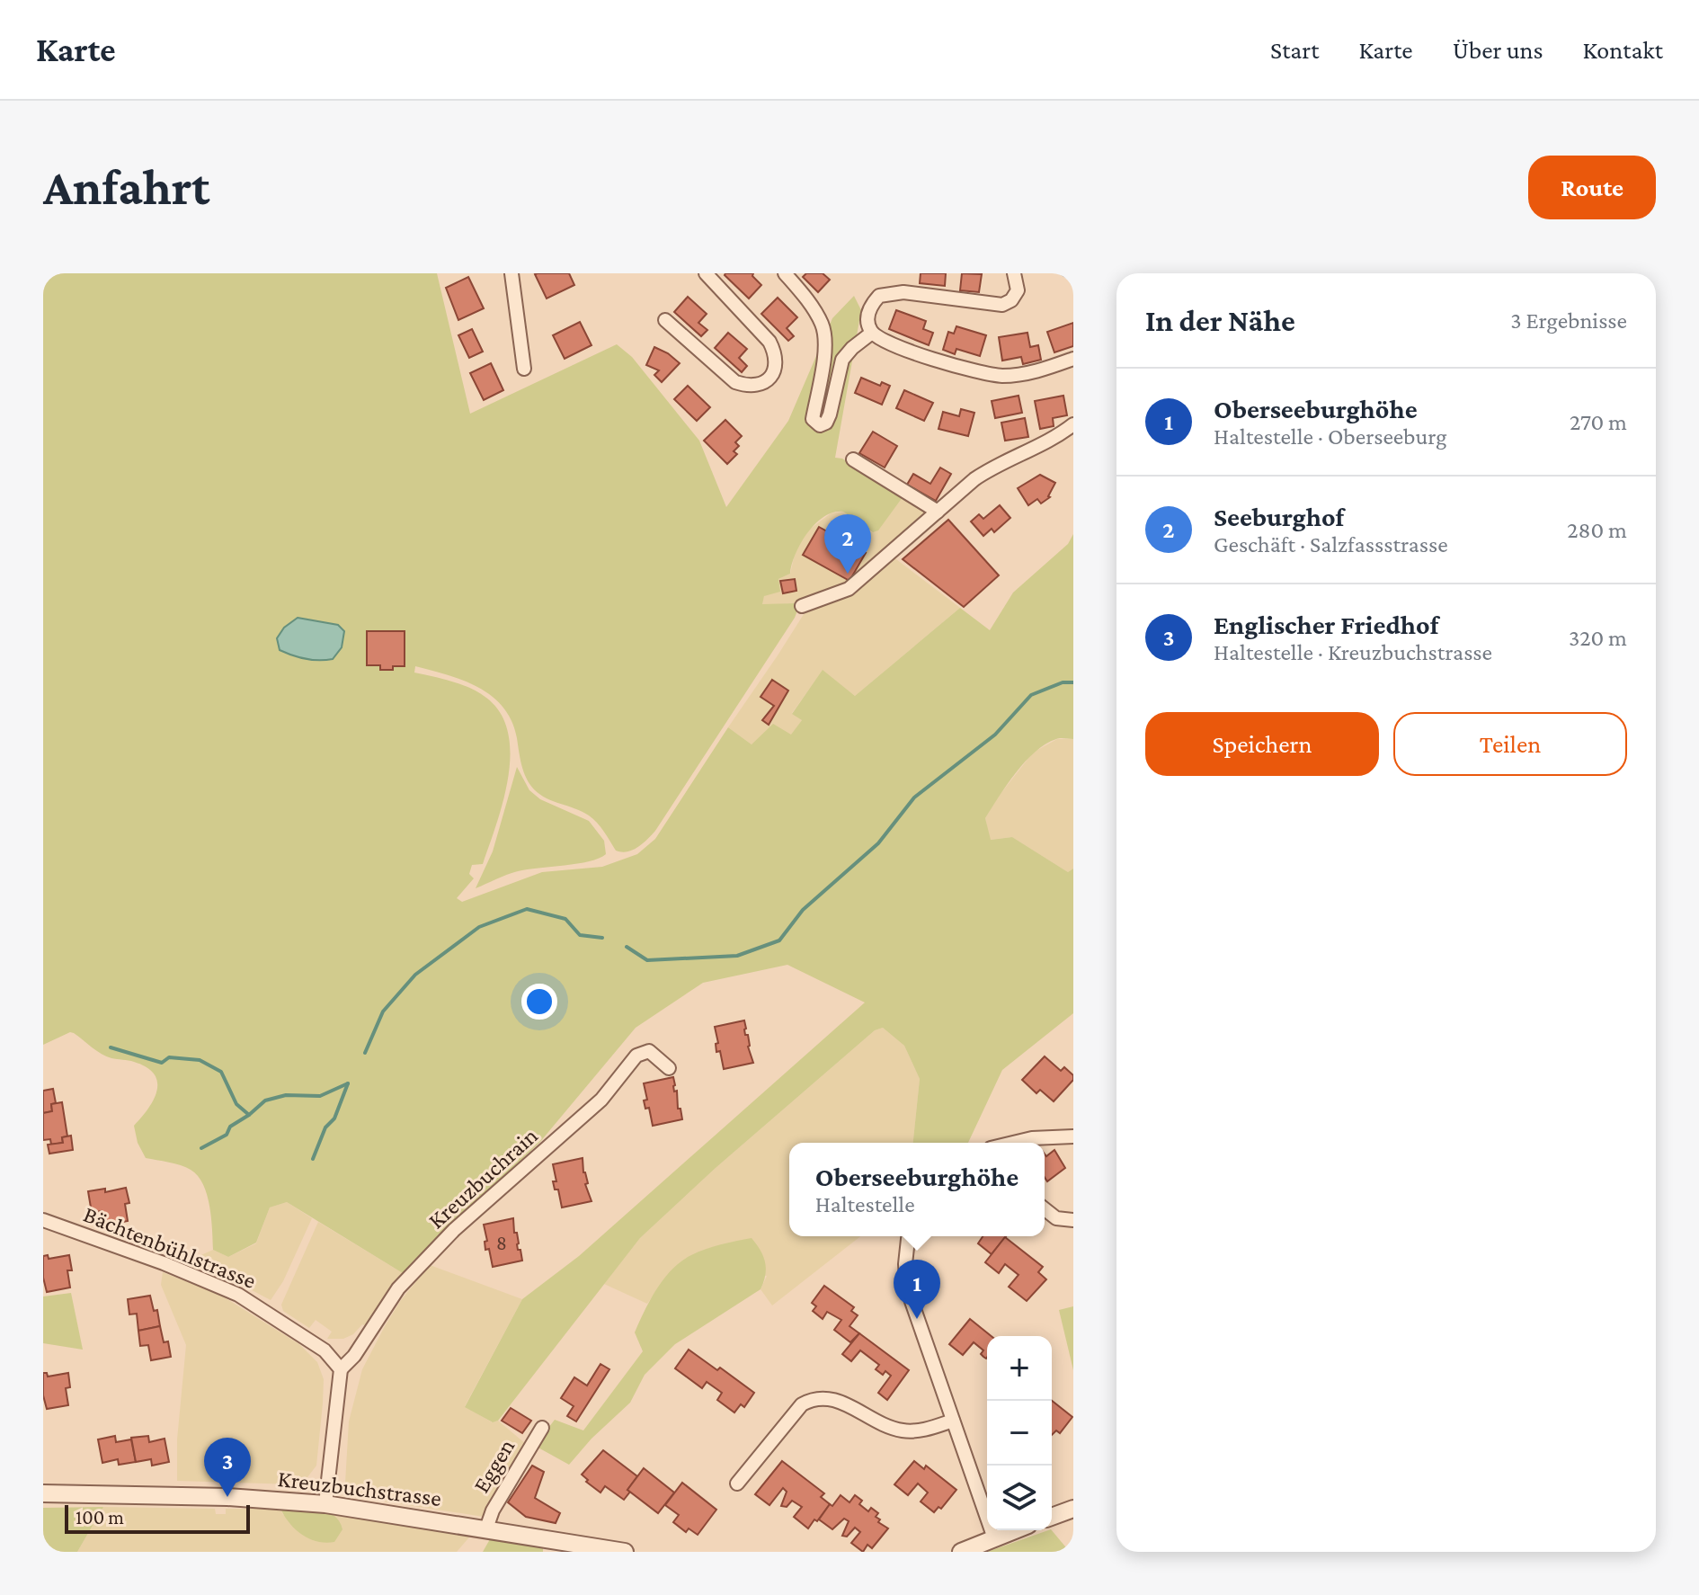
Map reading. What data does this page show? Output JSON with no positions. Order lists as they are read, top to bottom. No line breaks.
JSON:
{"streets":{"street":["Kreuzbuchrain","Bächtenbühlstrasse","Eggen","Kreuzbuchstrasse"]},"crossings":[["Kreuzbuchrain","Bächtenbühlstrasse"],["Eggen","Kreuzbuchstrasse"]],"house_numbers":["8"],"scale_bar":"100 m","page":{"header":"Karte","nav":["Start","Karte","Über uns","Kontakt"],"buttons":["Route",["Speichern","Teilen"]],"title":"Anfahrt","heading":["In der Nähe","3 Ergebnisse"],"list":[{"mark":"1","name":"Oberseeburghöhe","note":"Haltestelle · Oberseeburg","value":"270 m"},{"mark":"2","name":"Seeburghof","note":"Geschäft · Salzfassstrasse","value":"280 m"},{"mark":"3","name":"Englischer Friedhof","note":"Haltestelle · Kreuzbuchstrasse","value":"320 m"}],"pins":["2","1","3"],"popup":["Oberseeburghöhe","Haltestelle"],"map_buttons":["+","−"],"scale":"100 m"}}
